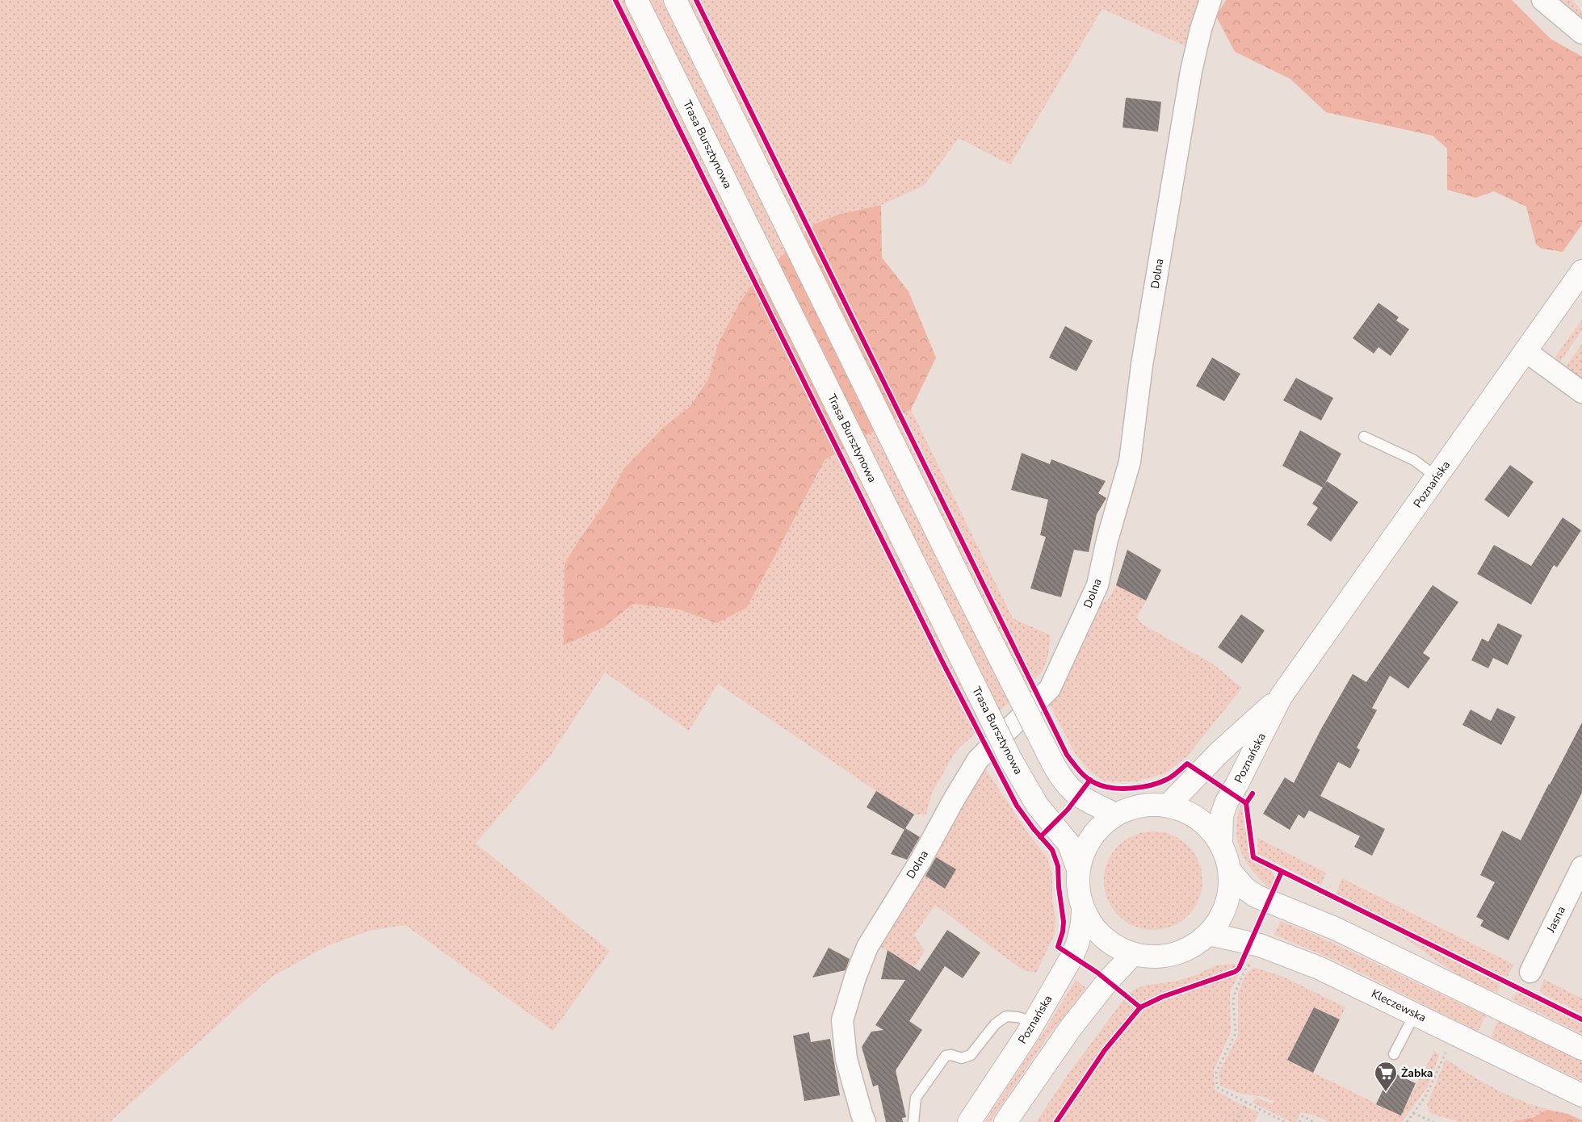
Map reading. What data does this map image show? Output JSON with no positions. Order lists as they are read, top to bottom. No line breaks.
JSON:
{"streets":{"main road":["Trasa Bursztynowa","Poznańska","Kleczewska"],"street":["Dolna","Jasna"]},"places":{"supermarket":["Żabka"]}}
